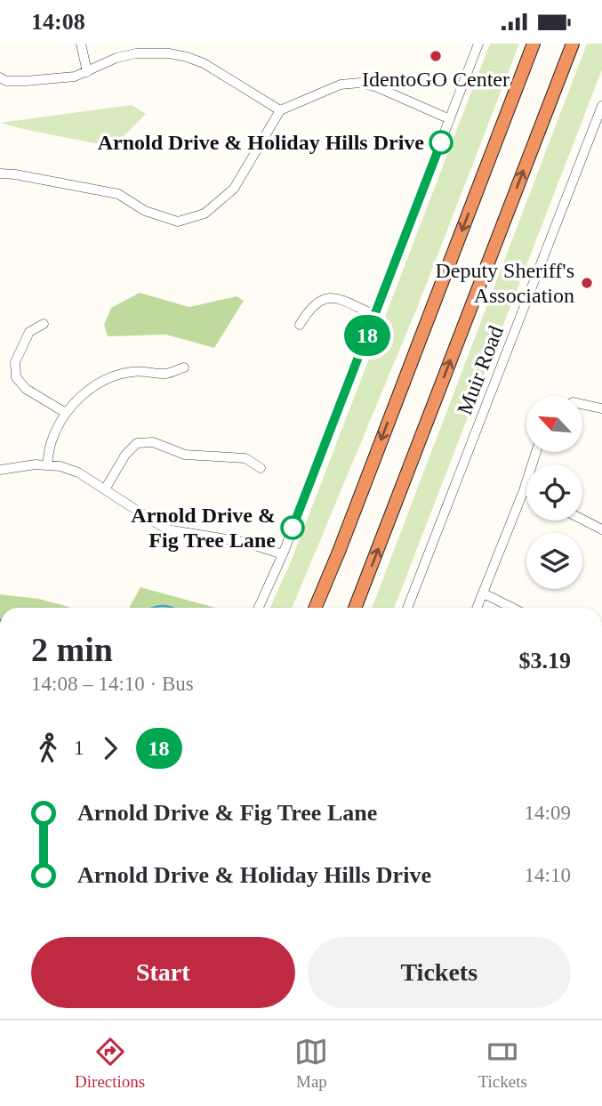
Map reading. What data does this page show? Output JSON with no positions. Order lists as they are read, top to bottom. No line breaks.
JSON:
{"streets":{"street":["Muir Road"]},"places":["IdentoGO Center","Arnold Drive & Holiday Hills Drive","Deputy Sheriff's Association","Arnold Drive & Fig Tree Lane"],"lines":["bus line 18"],"north":"top left","page":{"status":"14:08","on_map":"18","heading":["2 min","14:08 – 14:10 · Bus","$3.19"],"legs":["1","18"],"list":[{"name":"Arnold Drive & Fig Tree Lane","value":"14:09"},{"name":"Arnold Drive & Holiday Hills Drive","value":"14:10"}],"buttons":["Start","Tickets"],"tabs":["Directions","Map","Tickets"]}}
